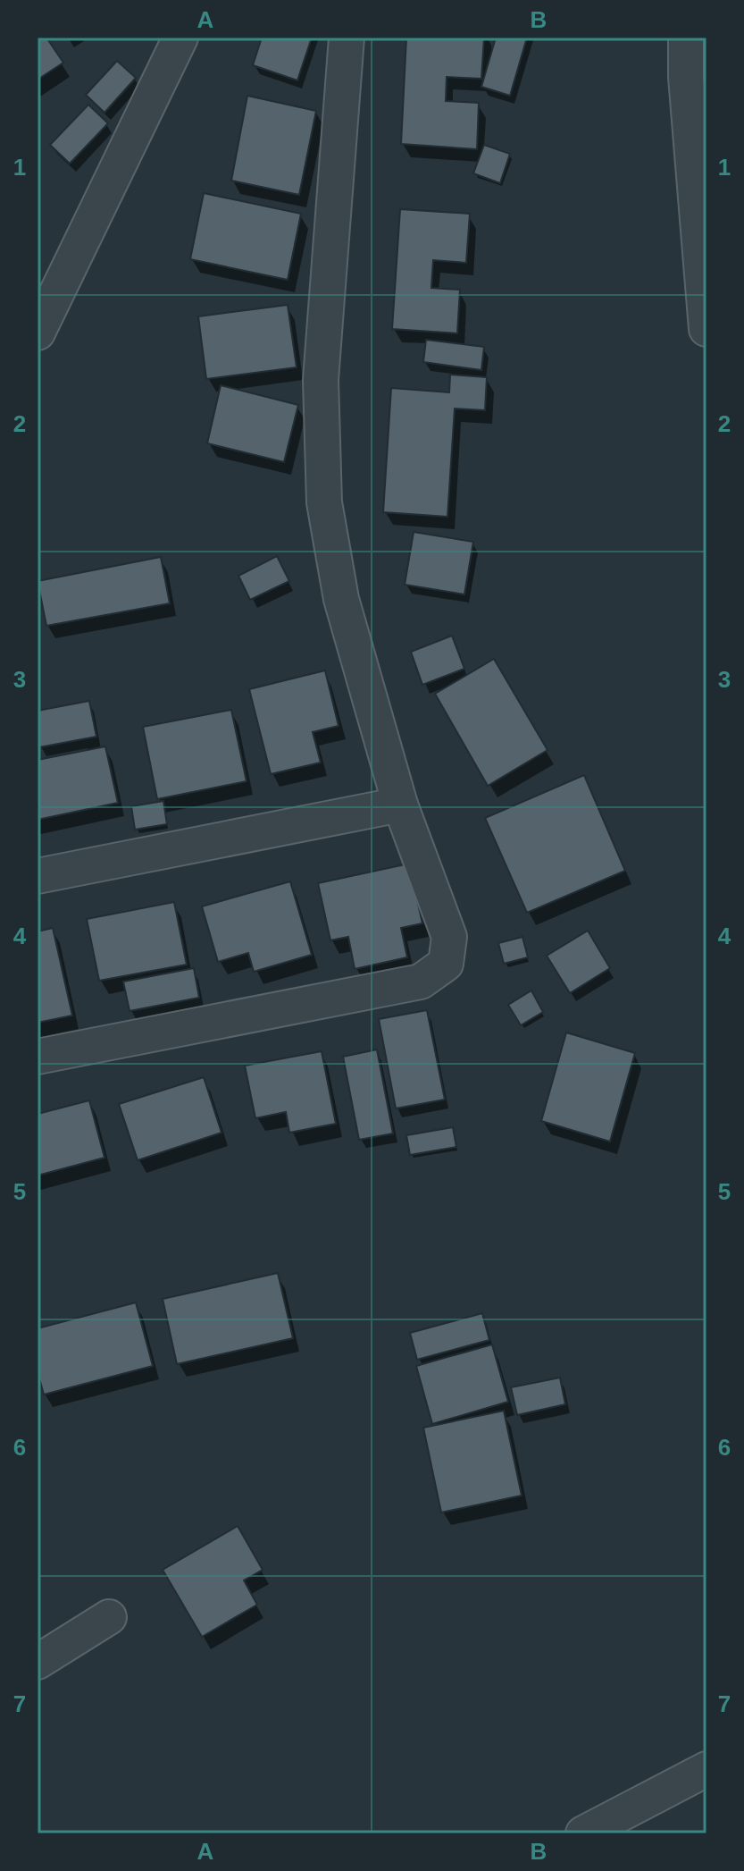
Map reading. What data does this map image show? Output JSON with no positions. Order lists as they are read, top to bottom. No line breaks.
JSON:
{"grid":{"columns":["A","B"],"rows":["1","2","3","4","5","6","7"]}}
